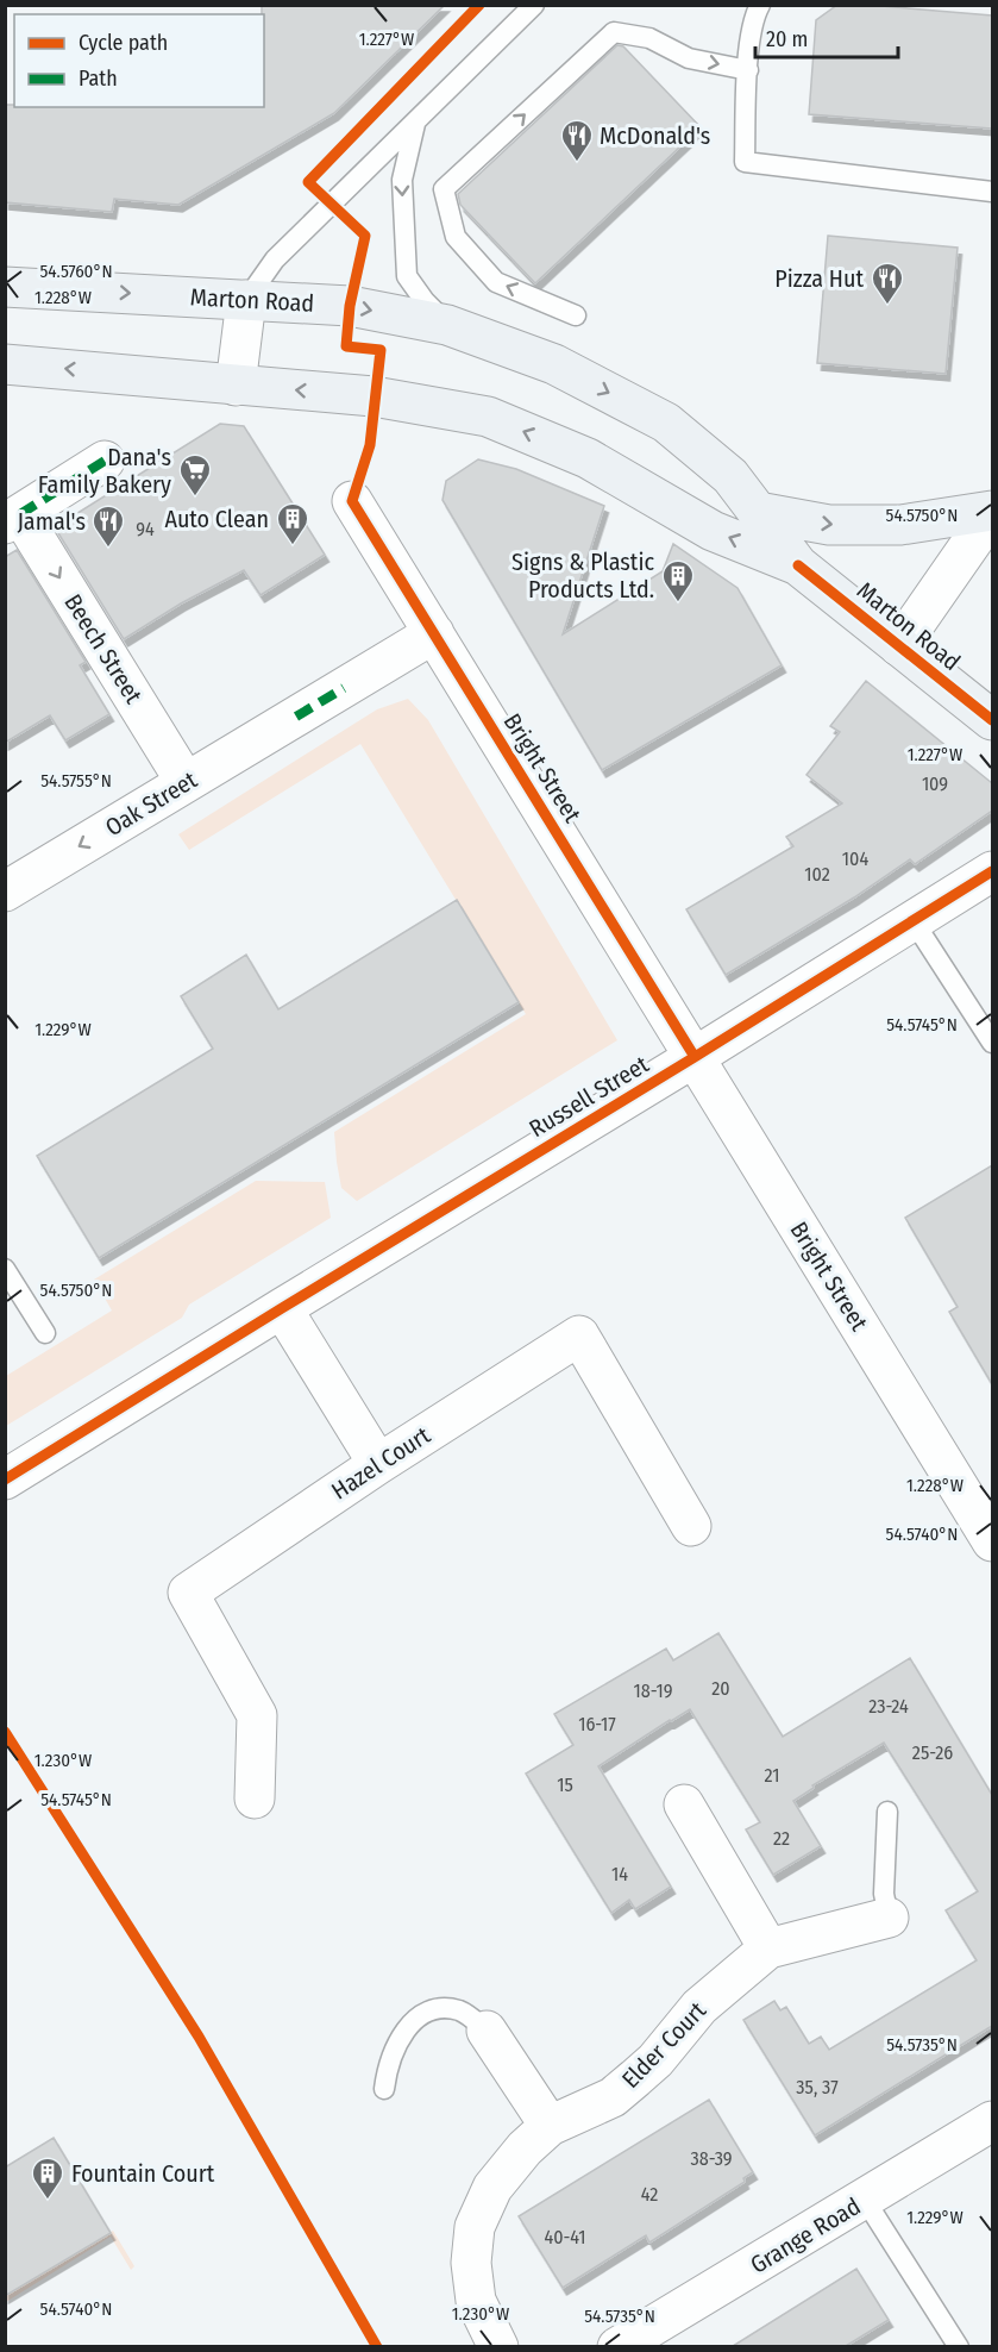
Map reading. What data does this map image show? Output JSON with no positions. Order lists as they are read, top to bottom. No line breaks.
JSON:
{"streets":{"street":["Marton Road","Beech Street","Bright Street","Oak Street","Russell Street","Hazel Court","Elder Court","Grange Road"]},"crossings":[["Beech Street","Oak Street"],["Bright Street","Oak Street"],["Bright Street","Russell Street"]],"one_way":["Beech Street","Oak Street"],"places":{"restaurant":["McDonald's","Pizza Hut","Jamal's"],"supermarket":["Dana's Family Bakery"],"building":["Auto Clean","Signs & Plastic Products Ltd.","Fountain Court"]},"house_numbers":["94","109","104","102","20","18-19","23-24","16-17","25-26","21","15","22","14","35, 37","38-39","42","40-41"],"legend":["Cycle path","Path"],"scale_bar":"20 m","coordinates":["1.227°W","54.5760°N","1.228°W","54.5750°N","54.5755°N","54.5745°N","1.229°W","54.5740°N","1.230°W","54.5735°N"]}
